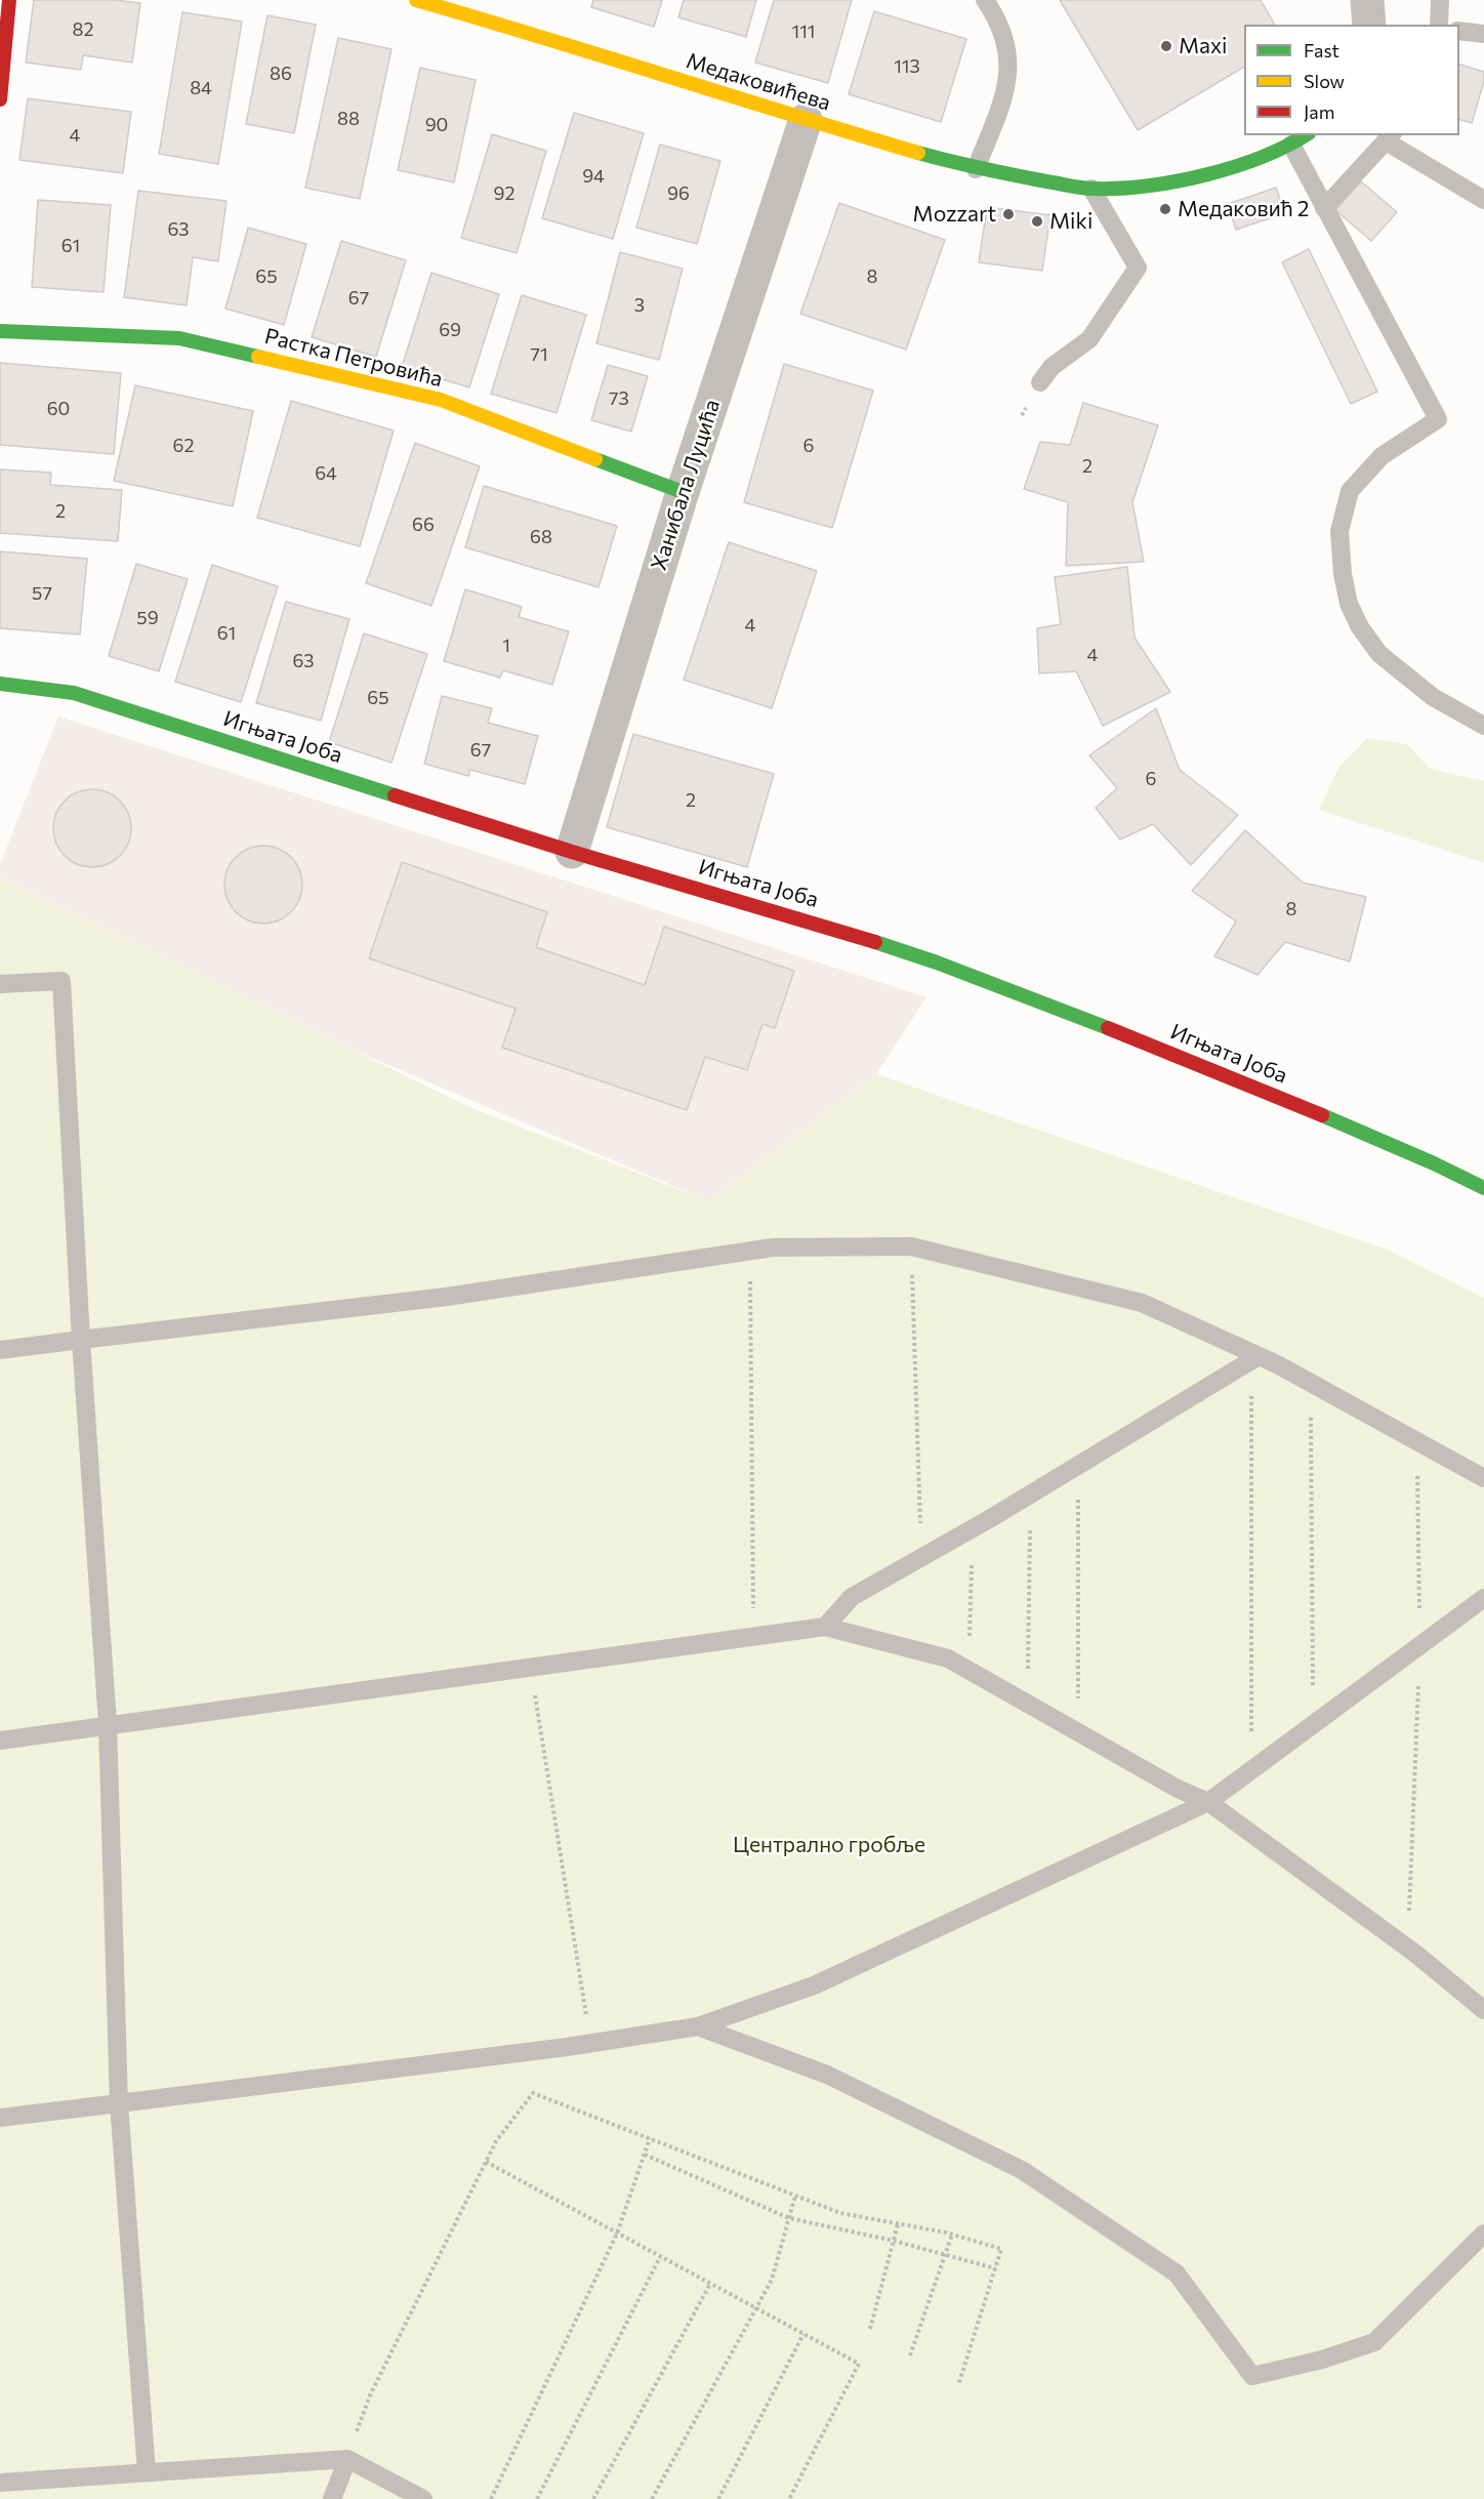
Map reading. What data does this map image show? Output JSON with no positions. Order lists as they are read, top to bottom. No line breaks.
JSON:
{"streets":{"street":["Медаковићева","Растка Петровића","Ханибала Луцића","Игњата Јоба"]},"crossings":[["Медаковићева","Ханибала Луцића"],["Растка Петровића","Ханибала Луцића"],["Ханибала Луцића","Игњата Јоба"]],"parks":["Централно гробље"],"places":["Maxi","Медаковић 2","Mozzart","Miki"],"house_numbers":["82","111","113","86","84","88","90","4","94","92","96","63","61","65","8","67","3","69","71","73","60","62","6","2","64","2","66","68","57","59","4","61","1","4","63","65","67","6","2","8"],"legend":["Fast","Slow","Jam"]}
